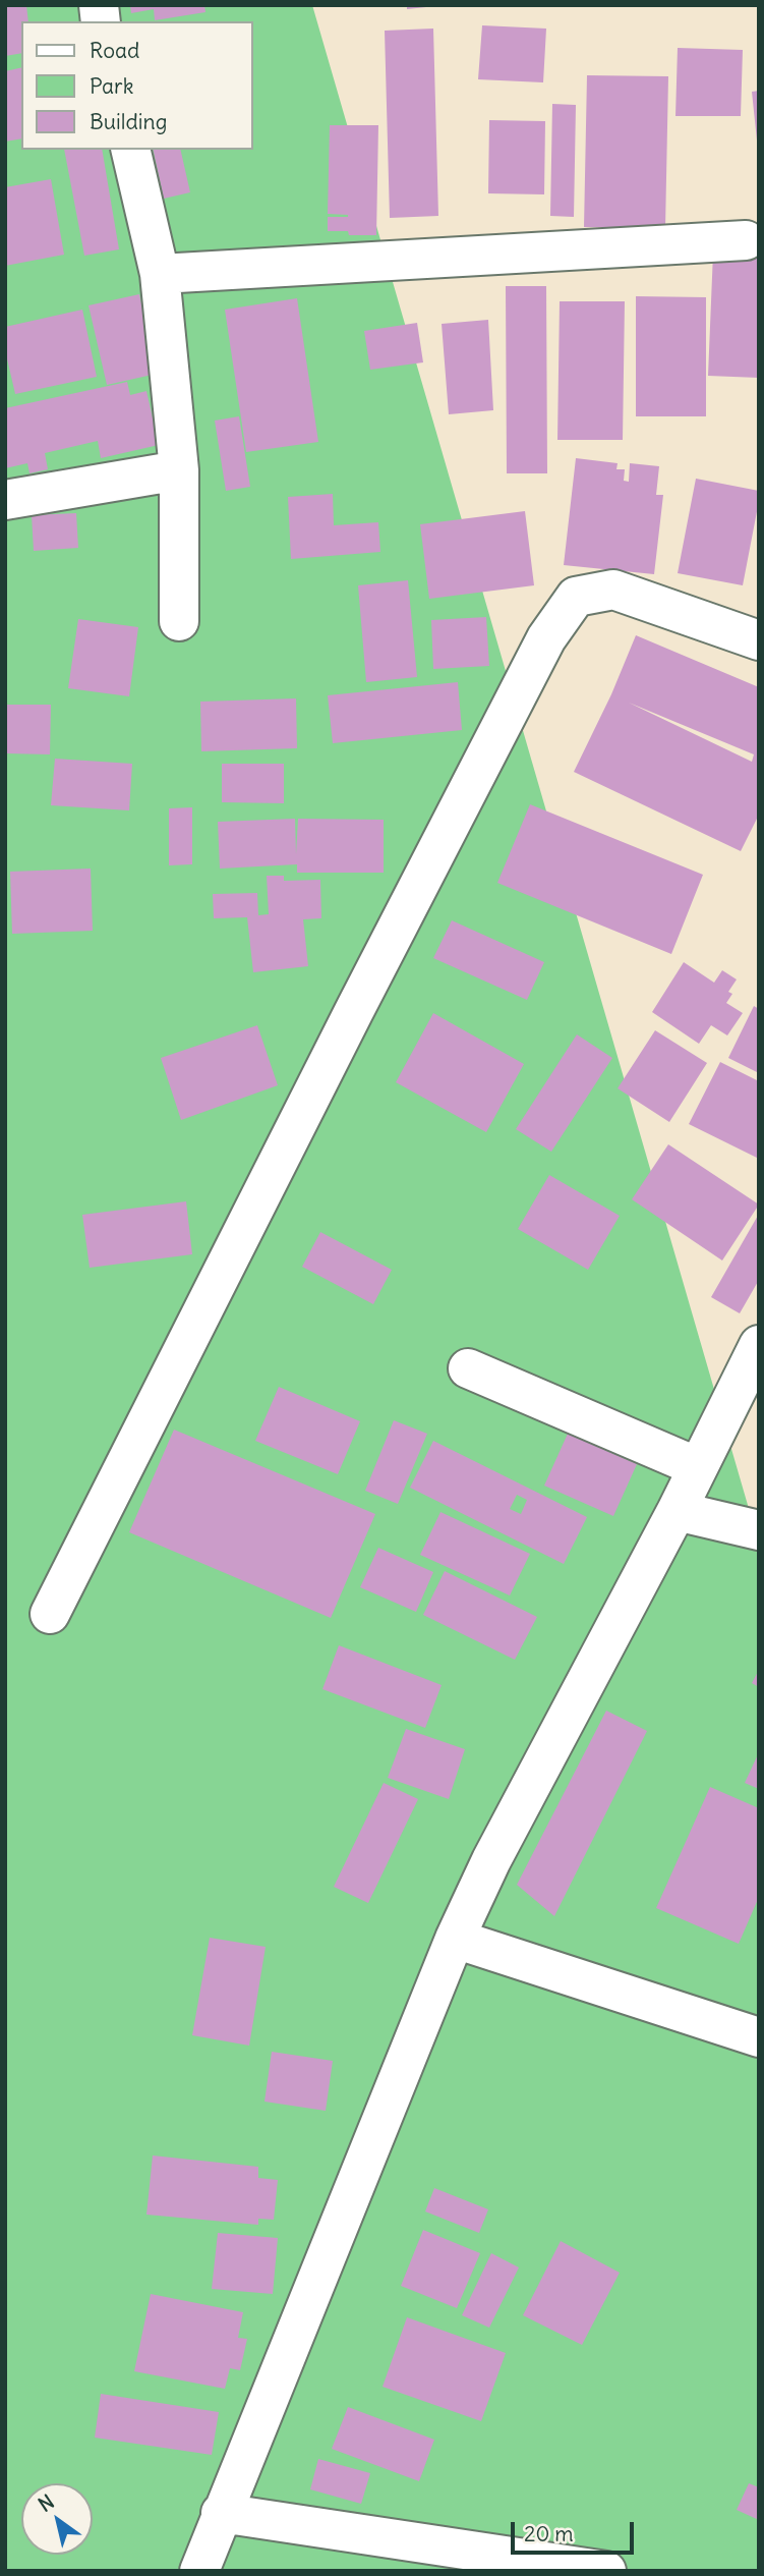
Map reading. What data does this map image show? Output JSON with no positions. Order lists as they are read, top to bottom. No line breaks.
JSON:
{"legend":["Road","Park","Building"],"scale_bar":"20 m","north":"top left"}
